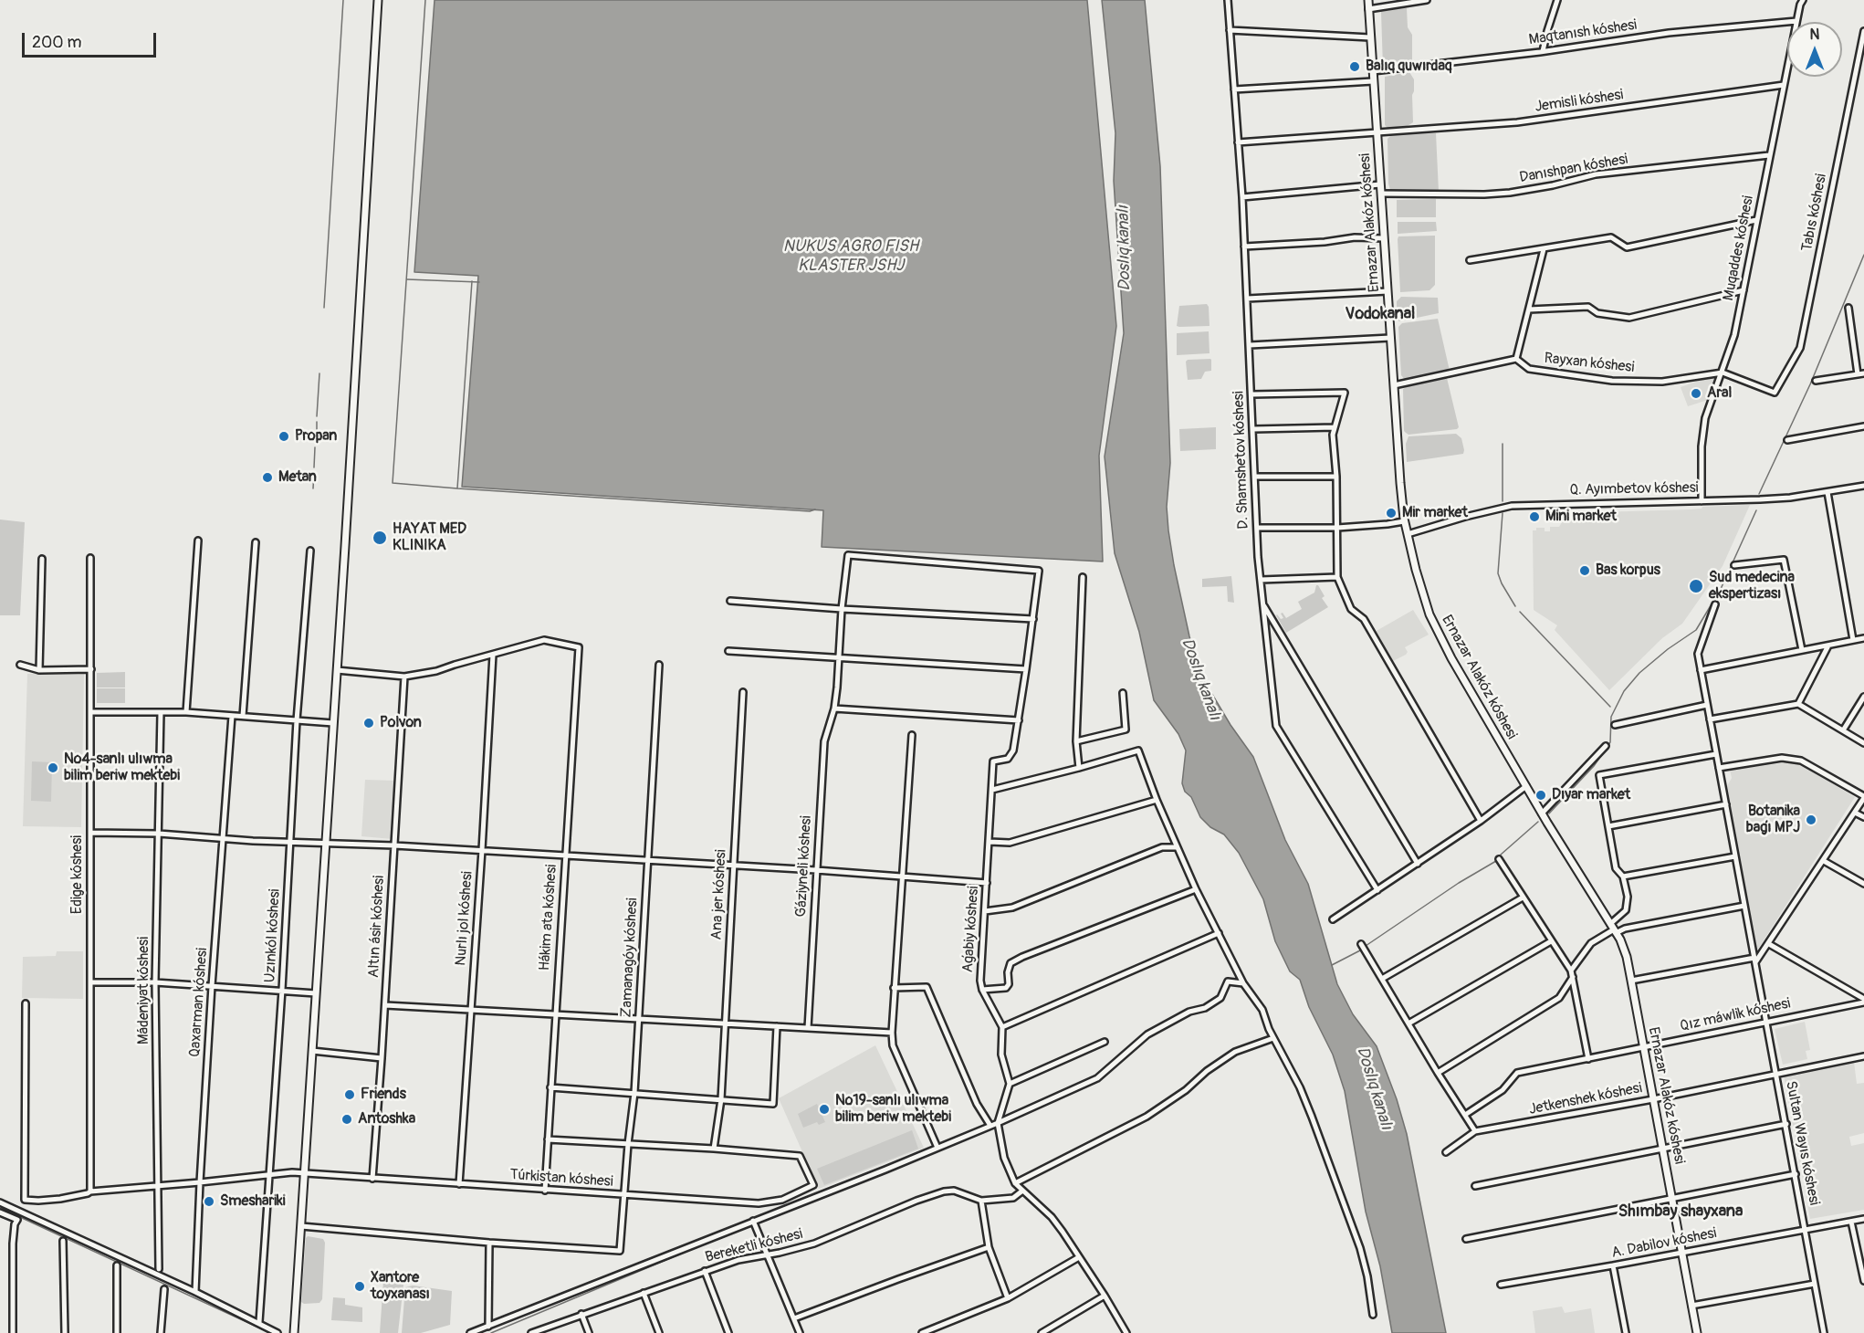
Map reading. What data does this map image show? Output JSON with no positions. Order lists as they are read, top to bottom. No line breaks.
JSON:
{"streets":{"main road":["Ernazar Alakóz kóshesi"],"street":["Maqtanısh kóshesi","Jemisli kóshesi","Danıshpan kóshesi","Tabıs kóshesi","Muqaddes kóshesi","Rayxan kóshesi","D. Shamshetov kóshesi","Q. Ayımbetov kóshesi","Ǵáziyneli kóshesi","Edige kóshesi","Ana jer kóshesi","Hákim ata kóshesi","Nurlı jol kóshesi","Altın ásir kóshesi","Aǵabiy kóshesi","Uzınkól kóshesi","Zamanagóy kóshesi","Mádeniyat kóshesi","Qaxarman kóshesi","Qız máwlik kóshesi","Jetkenshek kóshesi","Sultan Wayıs kóshesi","Túrkistan kóshesi","A. Dabilov kóshesi","Bereketli kóshesi"]},"crossings":[["Maqtanısh kóshesi","Ernazar Alakóz kóshesi"],["Maqtanısh kóshesi","Muqaddes kóshesi"],["Jemisli kóshesi","Ernazar Alakóz kóshesi"],["Jemisli kóshesi","Muqaddes kóshesi"],["Jemisli kóshesi","D. Shamshetov kóshesi"],["Danıshpan kóshesi","Ernazar Alakóz kóshesi"],["Danıshpan kóshesi","Muqaddes kóshesi"],["Tabıs kóshesi","Muqaddes kóshesi"],["Tabıs kóshesi","Rayxan kóshesi"],["Ernazar Alakóz kóshesi","Q. Ayımbetov kóshesi"],["Ernazar Alakóz kóshesi","Qız máwlik kóshesi"],["Ernazar Alakóz kóshesi","Jetkenshek kóshesi"],["Ernazar Alakóz kóshesi","A. Dabilov kóshesi"],["Muqaddes kóshesi","Rayxan kóshesi"],["Muqaddes kóshesi","Q. Ayımbetov kóshesi"],["Edige kóshesi","Túrkistan kóshesi"],["Ana jer kóshesi","Túrkistan kóshesi"],["Hákim ata kóshesi","Nurlı jol kóshesi"],["Hákim ata kóshesi","Túrkistan kóshesi"],["Nurlı jol kóshesi","Túrkistan kóshesi"],["Altın ásir kóshesi","Túrkistan kóshesi"],["Uzınkól kóshesi","Túrkistan kóshesi"],["Zamanagóy kóshesi","Túrkistan kóshesi"],["Mádeniyat kóshesi","Túrkistan kóshesi"],["Qaxarman kóshesi","Túrkistan kóshesi"],["Qız máwlik kóshesi","Sultan Wayıs kóshesi"],["Jetkenshek kóshesi","Sultan Wayıs kóshesi"],["Sultan Wayıs kóshesi","A. Dabilov kóshesi"]],"districts":["Vodokanal","Shımbay shayxana"],"water":["NUKUS AGRO FISH KLASTER JSHJ","Doslıq kanalı"],"places":["Balıq quwırdaq","Aral","Propan","Metan","Mir market","Mini market","HAYAT MED KLINIKA","Bas korpus","Sud medecina ekspertizası","Polvon","№4-sanlı ulıwma bilim beriw mektebi","Dıyar market","Botanika baǵı MPJ","Friends","№19-sanlı ulıwma bilim beriw mektebi","Antoshka","Smeshariki","Xantore toyxanası"],"scale_bar":"200 m","north":"top"}
